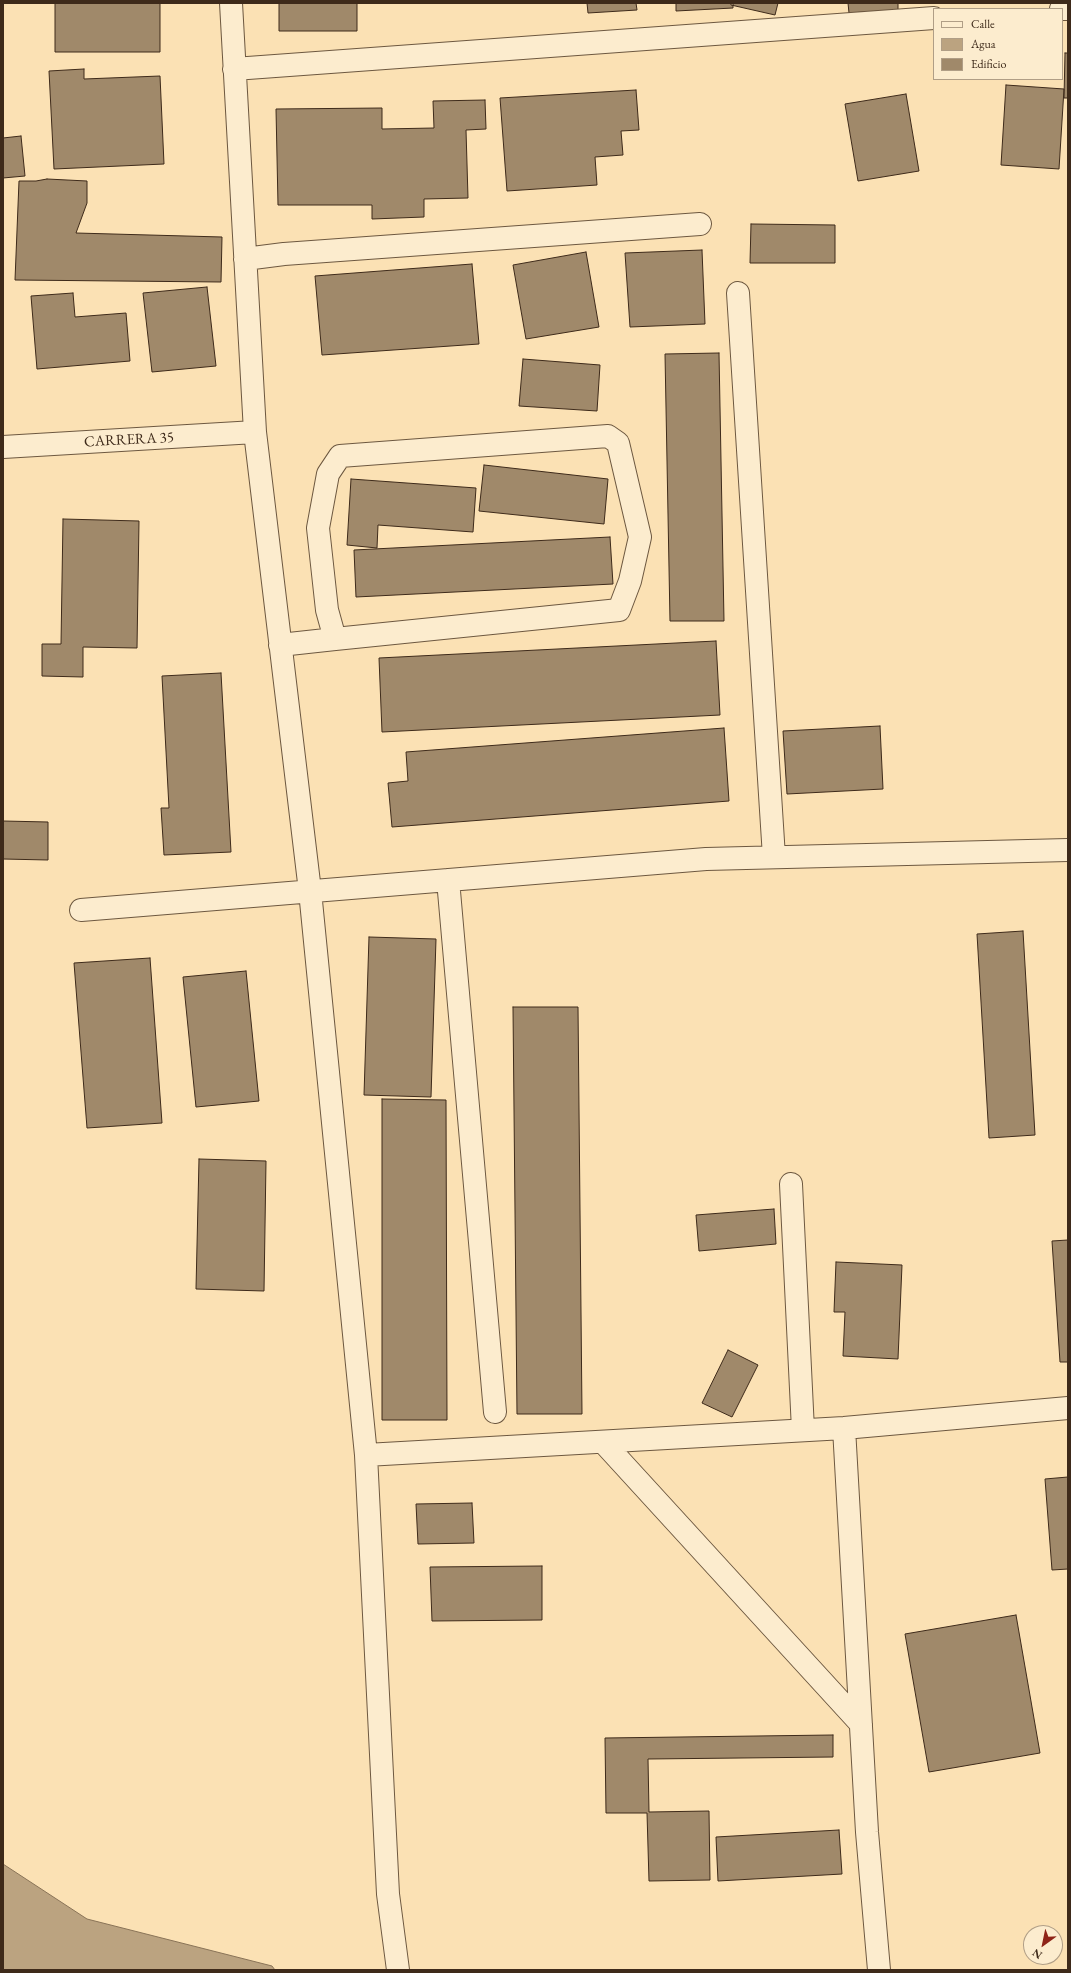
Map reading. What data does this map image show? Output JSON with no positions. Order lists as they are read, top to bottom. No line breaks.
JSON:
{"streets":{"street":["CARRERA 35"]},"legend":["Calle","Agua","Edificio"],"north":"bottom left"}
